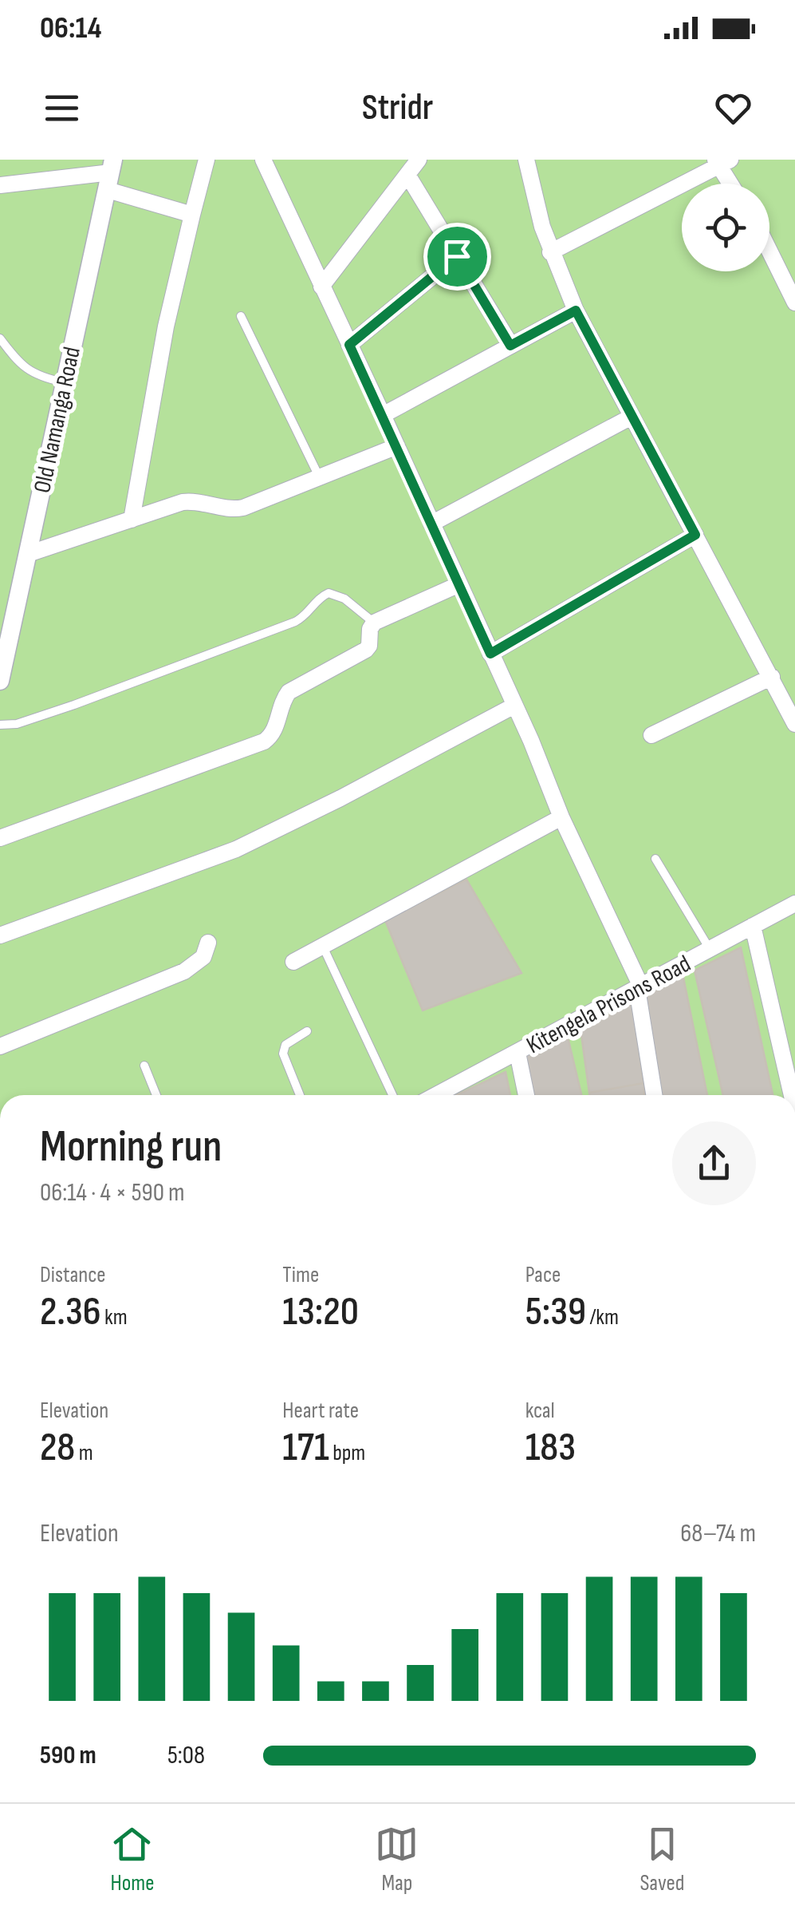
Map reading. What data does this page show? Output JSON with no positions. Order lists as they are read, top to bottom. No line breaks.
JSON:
{"streets":{"street":["Old Namanga Road","Kitengela Prisons Road"]},"page":{"status":"06:14","header":"Stridr","heading":["Morning run","06:14 · 4 × 590 m"],"stats":[["Distance","2.36 km"],["Time","13:20"],["Pace","5:39 /km"],["Elevation","28 m"],["Heart rate","171 bpm"],["kcal","183"]],"chart":["Elevation","68–74 m"],"list":[{"name":"590 m","note":"5:08"}],"tabs":["Home","Map","Saved"]}}
